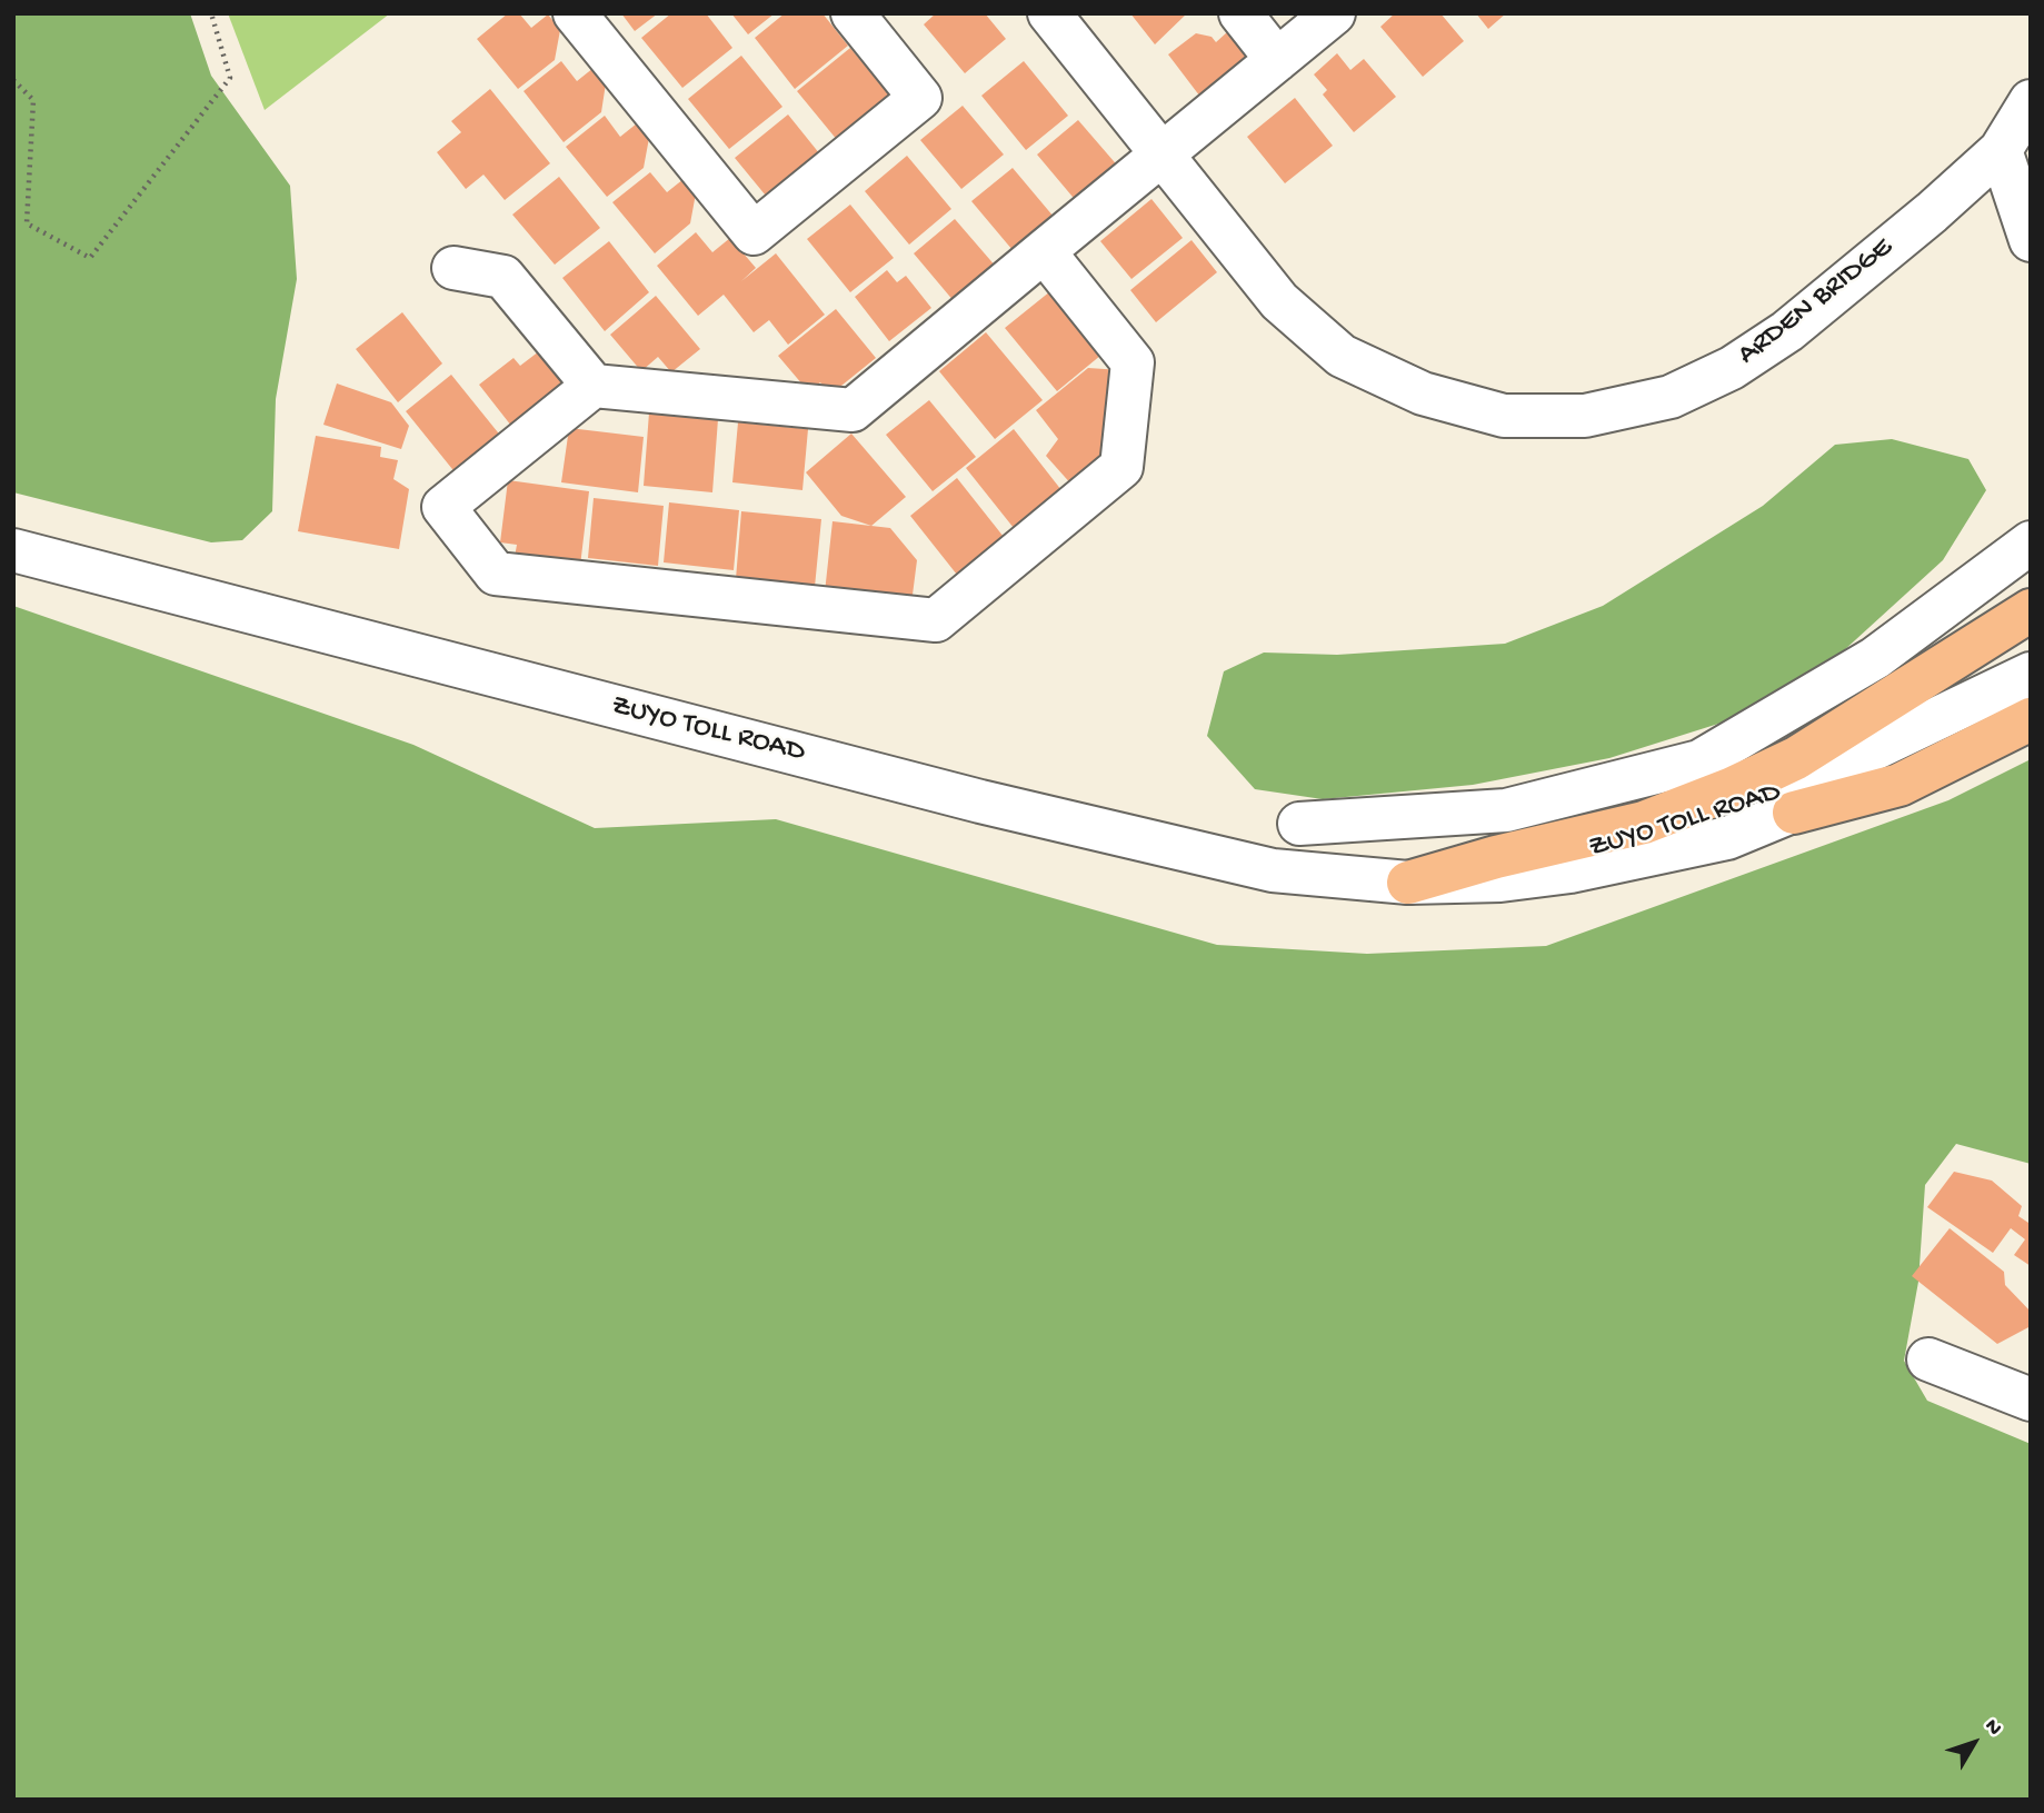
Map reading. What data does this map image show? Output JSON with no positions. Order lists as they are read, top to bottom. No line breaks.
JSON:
{"streets":{"street":["ARDEN BRIDGE","ZUYO TOLL ROAD"]},"north":"top right"}
